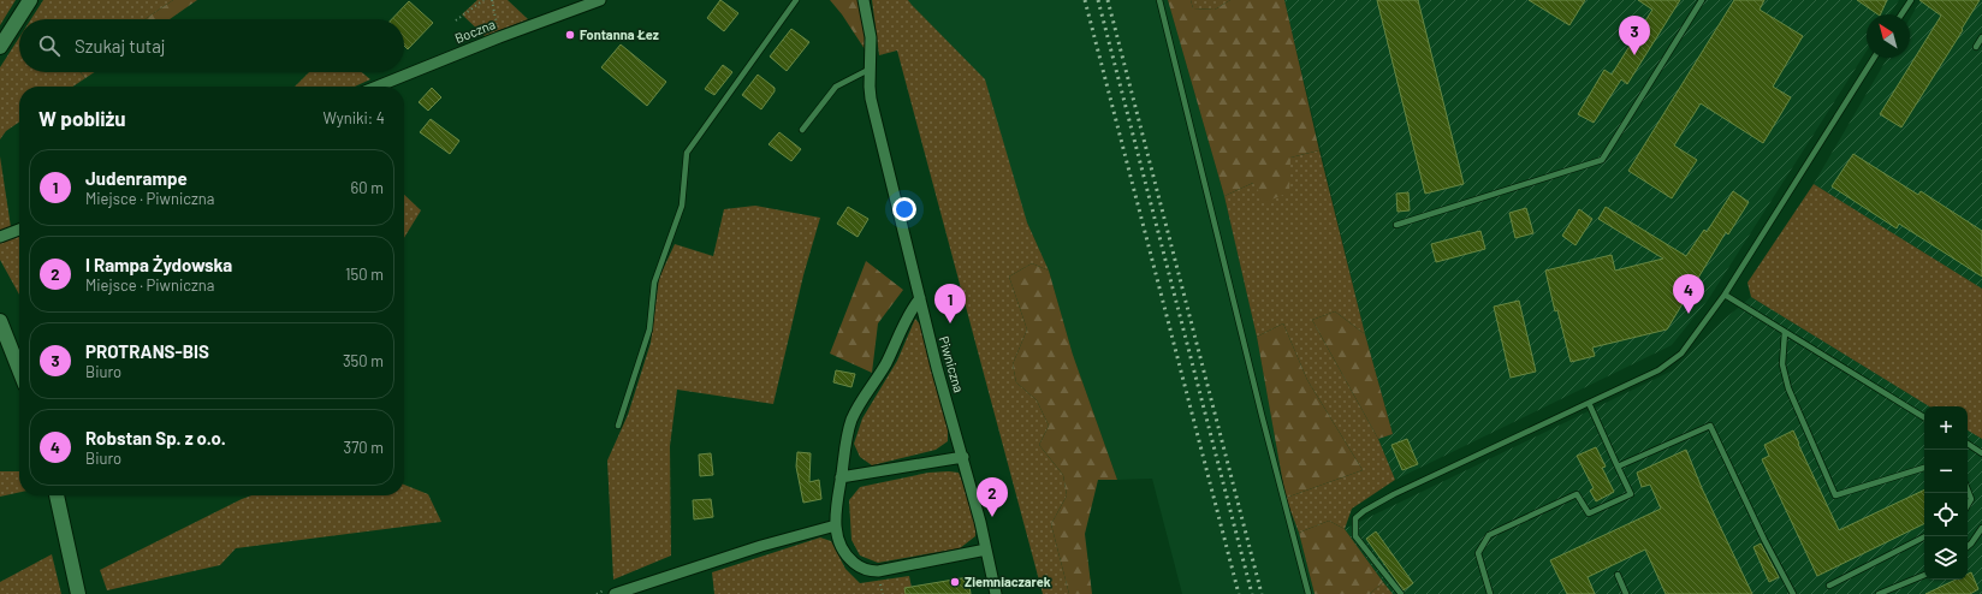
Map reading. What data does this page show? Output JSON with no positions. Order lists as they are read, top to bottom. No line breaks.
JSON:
{"streets":{"street":["Boczna","Piwniczna"]},"places":["Fontanna Łez","Ziemniaczarek"],"north":"top left","page":{"pins":["3","4","1","2"],"search":"Szukaj tutaj","heading":["W pobliżu","Wyniki: 4"],"list":[{"mark":"1","name":"Judenrampe","note":"Miejsce · Piwniczna","value":"60 m"},{"mark":"2","name":"I Rampa Żydowska","note":"Miejsce · Piwniczna","value":"150 m"},{"mark":"3","name":"PROTRANS-BIS","note":"Biuro","value":"350 m"},{"mark":"4","name":"Robstan Sp. z o.o.","note":"Biuro","value":"370 m"}],"map_buttons":["+","−"]}}
